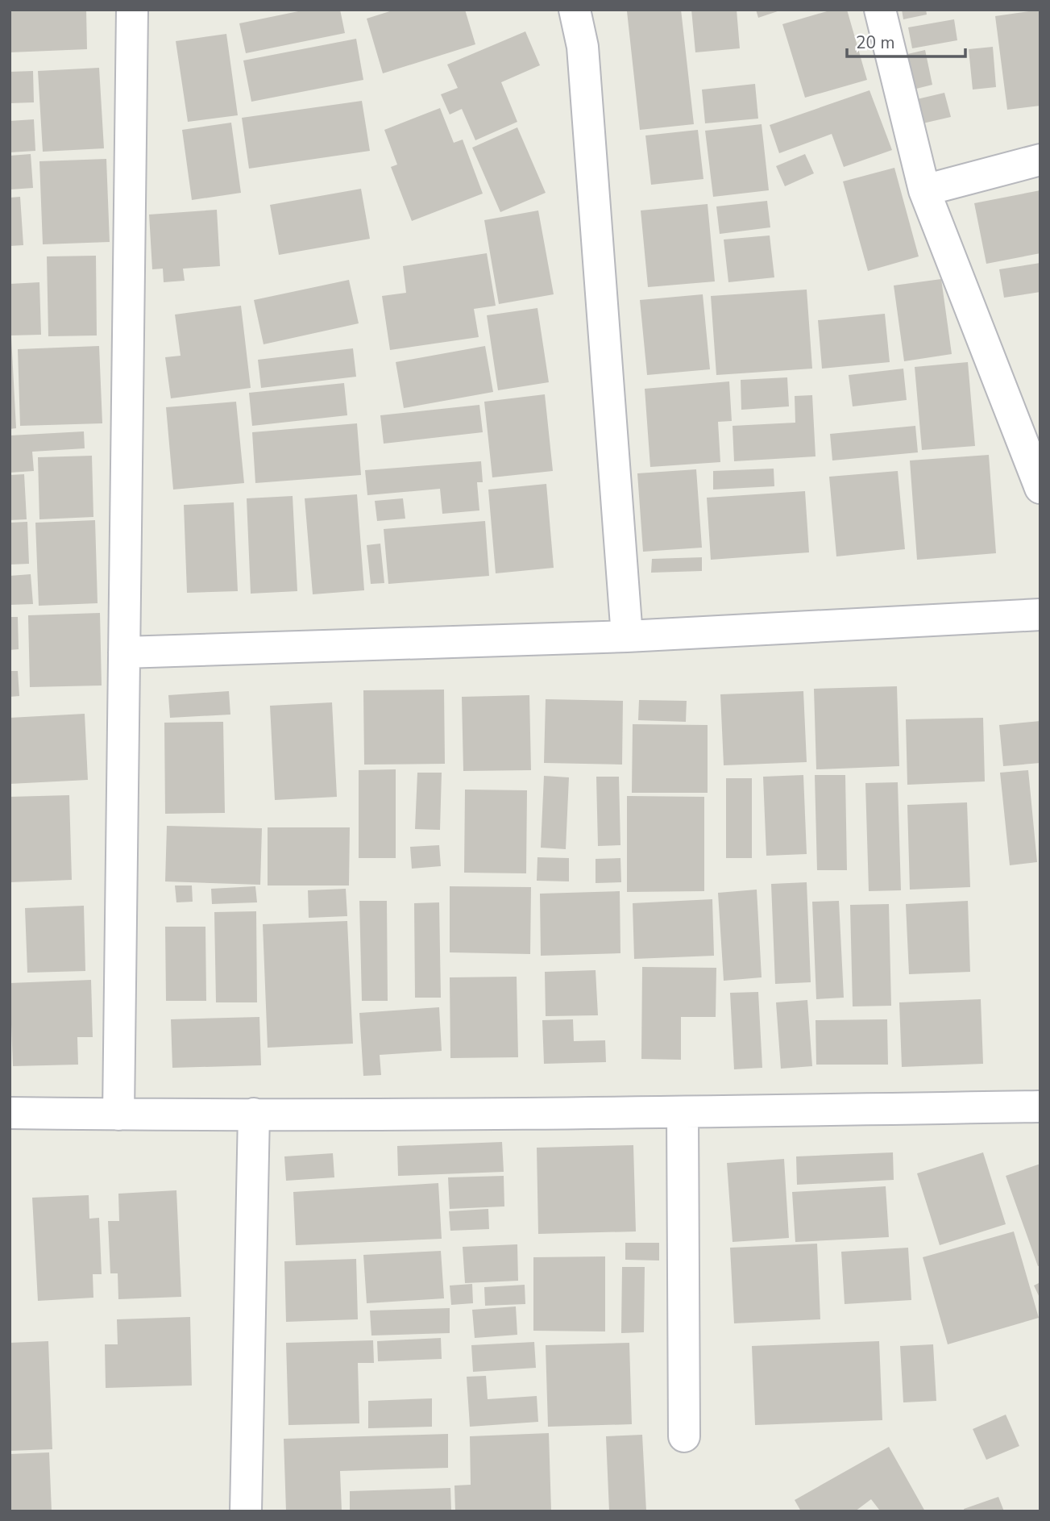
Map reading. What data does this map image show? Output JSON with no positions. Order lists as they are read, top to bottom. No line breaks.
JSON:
{"scale_bar":"20 m"}
